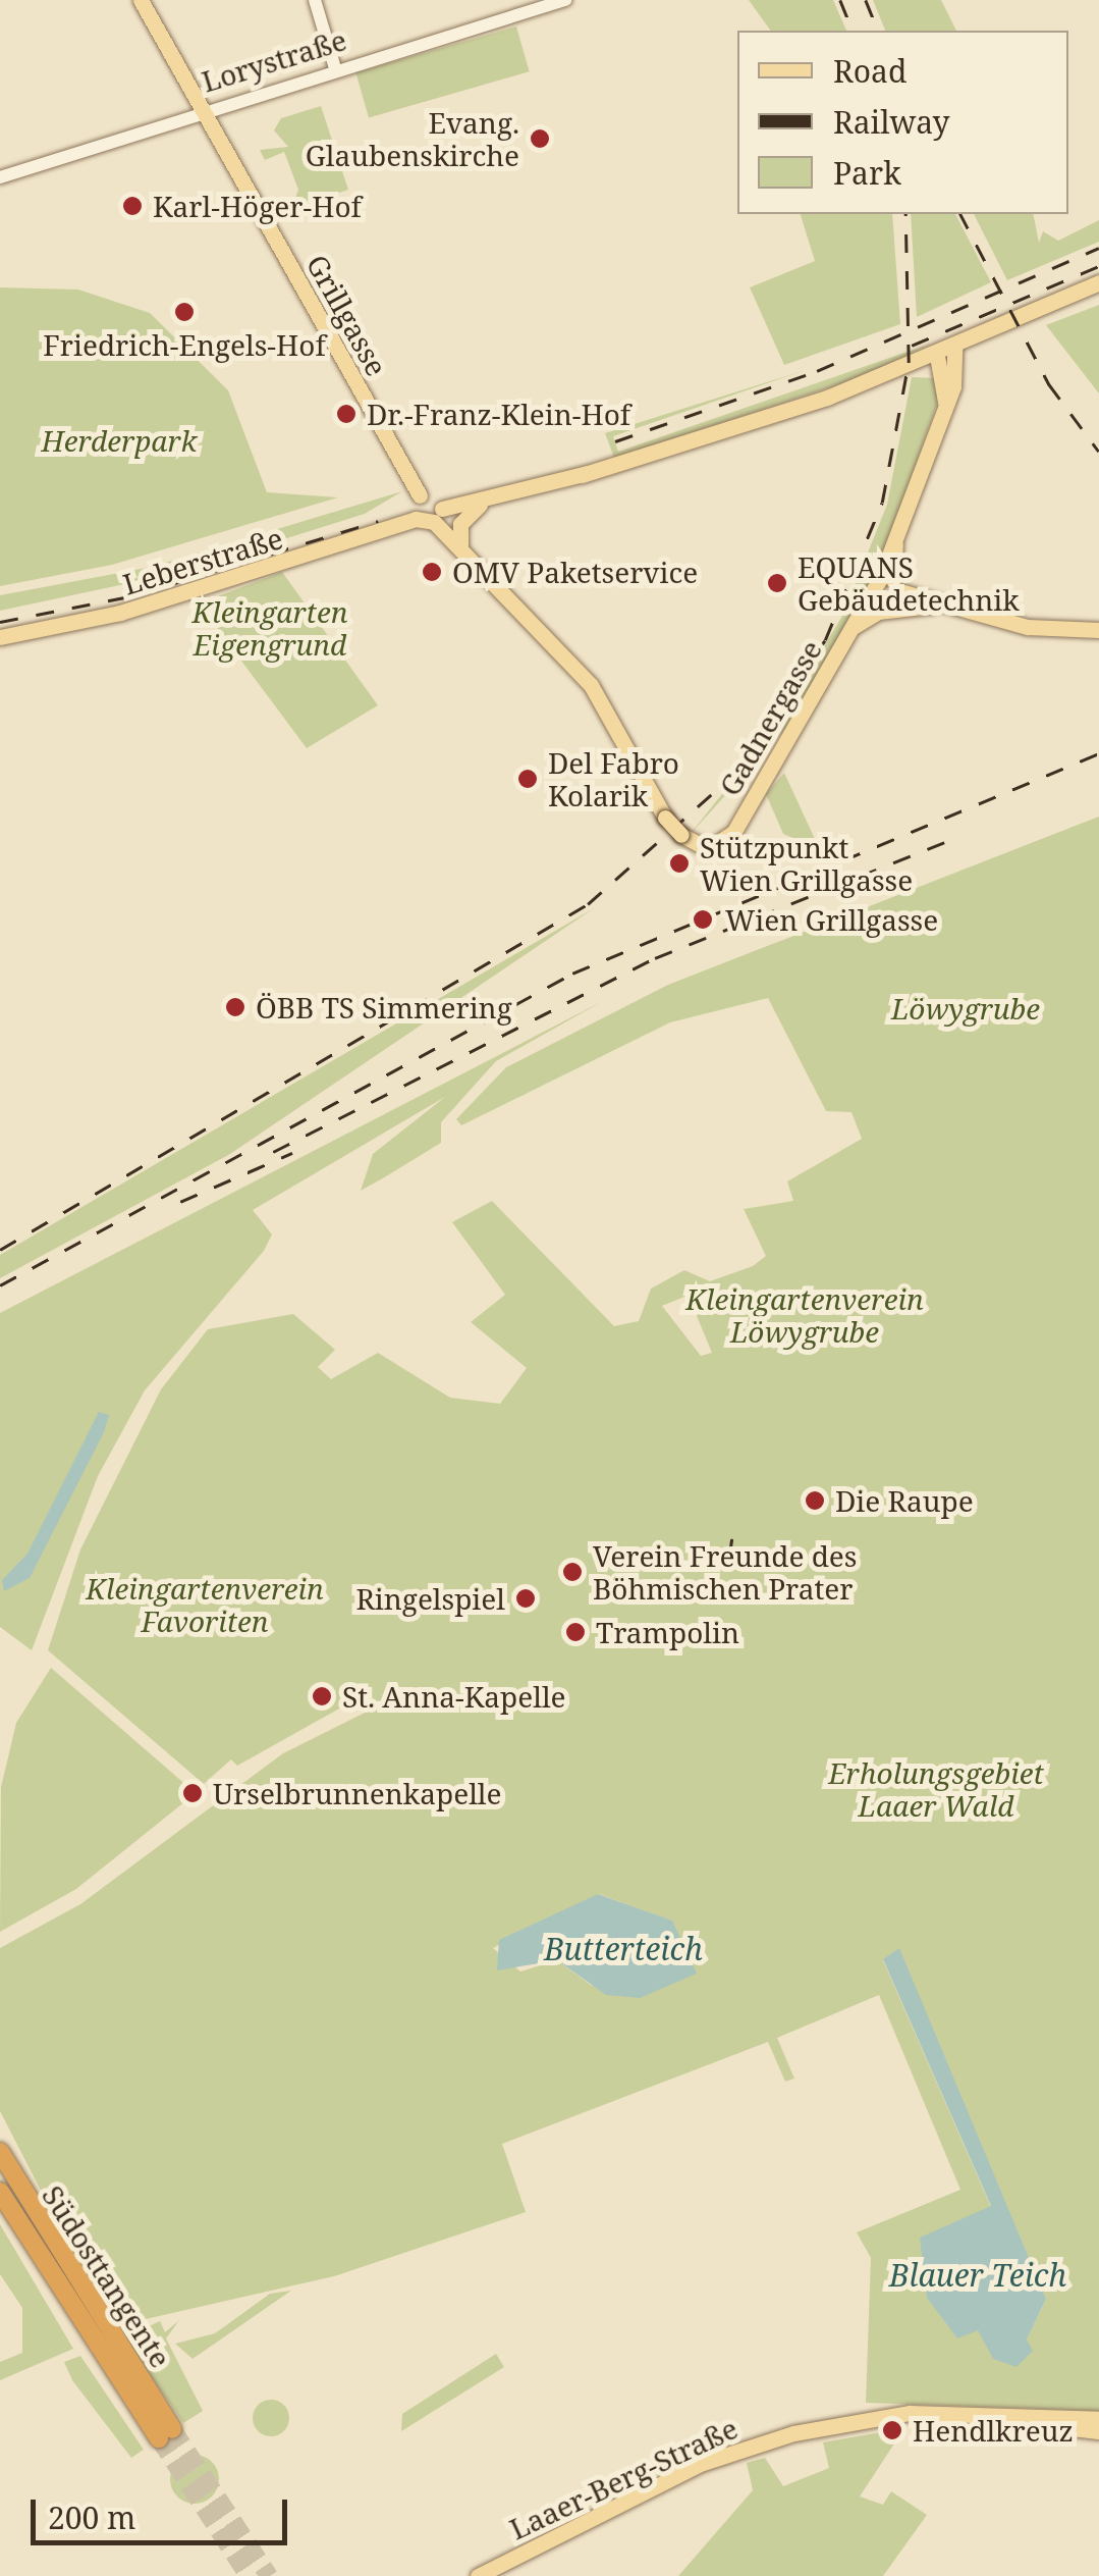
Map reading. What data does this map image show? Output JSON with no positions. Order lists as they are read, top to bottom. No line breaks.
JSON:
{"streets":{"highway":["Südosttangente"],"main road":["Grillgasse","Leberstraße","Gadnergasse","Laaer-Berg-Straße"],"street":["Lorystraße"]},"crossings":[["Lorystraße","Grillgasse"],["Grillgasse","Gadnergasse"]],"water":["Butterteich","Blauer Teich"],"parks":["Herderpark","Kleingarten Eigengrund","Löwygrube","Kleingartenverein Löwygrube","Kleingartenverein Favoriten","Erholungsgebiet Laaer Wald"],"places":["Evang. Glaubenskirche","Karl-Höger-Hof","Friedrich-Engels-Hof","Dr.-Franz-Klein-Hof","OMV Paketservice","EQUANS Gebäudetechnik","Del Fabro Kolarik","Stützpunkt Wien Grillgasse","Wien Grillgasse","ÖBB TS Simmering","Die Raupe","Verein Freunde des Böhmischen Prater","Ringelspiel","Trampolin","St. Anna-Kapelle","Urselbrunnenkapelle","Hendlkreuz"],"legend":["Road","Railway","Park"],"scale_bar":"200 m"}
